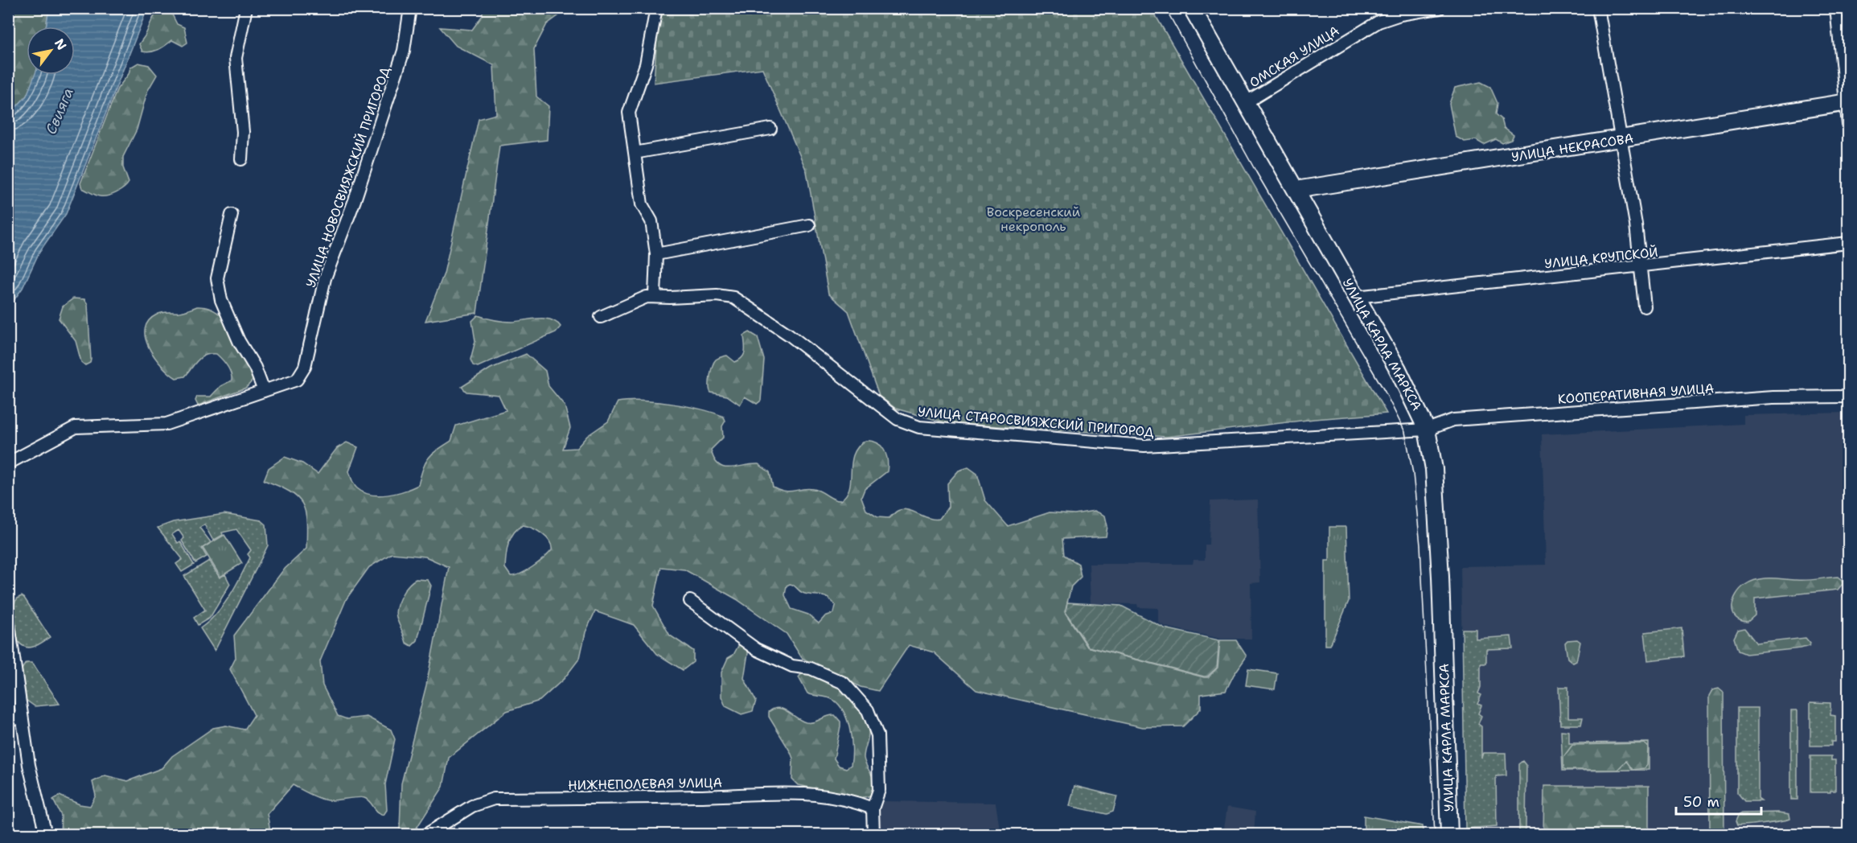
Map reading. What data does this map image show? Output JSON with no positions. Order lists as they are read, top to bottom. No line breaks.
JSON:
{"streets":{"main road":["УЛИЦА НЕКРАСОВА","УЛИЦА КАРЛА МАРКСА"],"street":["ОМСКАЯ УЛИЦА","УЛИЦА НОВОСВИЯЖСКИЙ ПРИГОРОД","УЛИЦА КРУПСКОЙ","КООПЕРАТИВНАЯ УЛИЦА","УЛИЦА СТАРОСВИЯЖСКИЙ ПРИГОРОД","НИЖНЕПОЛЕВАЯ УЛИЦА"]},"crossings":[["ОМСКАЯ УЛИЦА","УЛИЦА КАРЛА МАРКСА"],["УЛИЦА НЕКРАСОВА","УЛИЦА КАРЛА МАРКСА"],["УЛИЦА КРУПСКОЙ","УЛИЦА КАРЛА МАРКСА"],["УЛИЦА КАРЛА МАРКСА","КООПЕРАТИВНАЯ УЛИЦА"],["УЛИЦА КАРЛА МАРКСА","УЛИЦА СТАРОСВИЯЖСКИЙ ПРИГОРОД"],["КООПЕРАТИВНАЯ УЛИЦА","УЛИЦА СТАРОСВИЯЖСКИЙ ПРИГОРОД"]],"water":["Свияга"],"parks":["Воскресенский некрополь"],"scale_bar":"50 m","north":"top right"}
